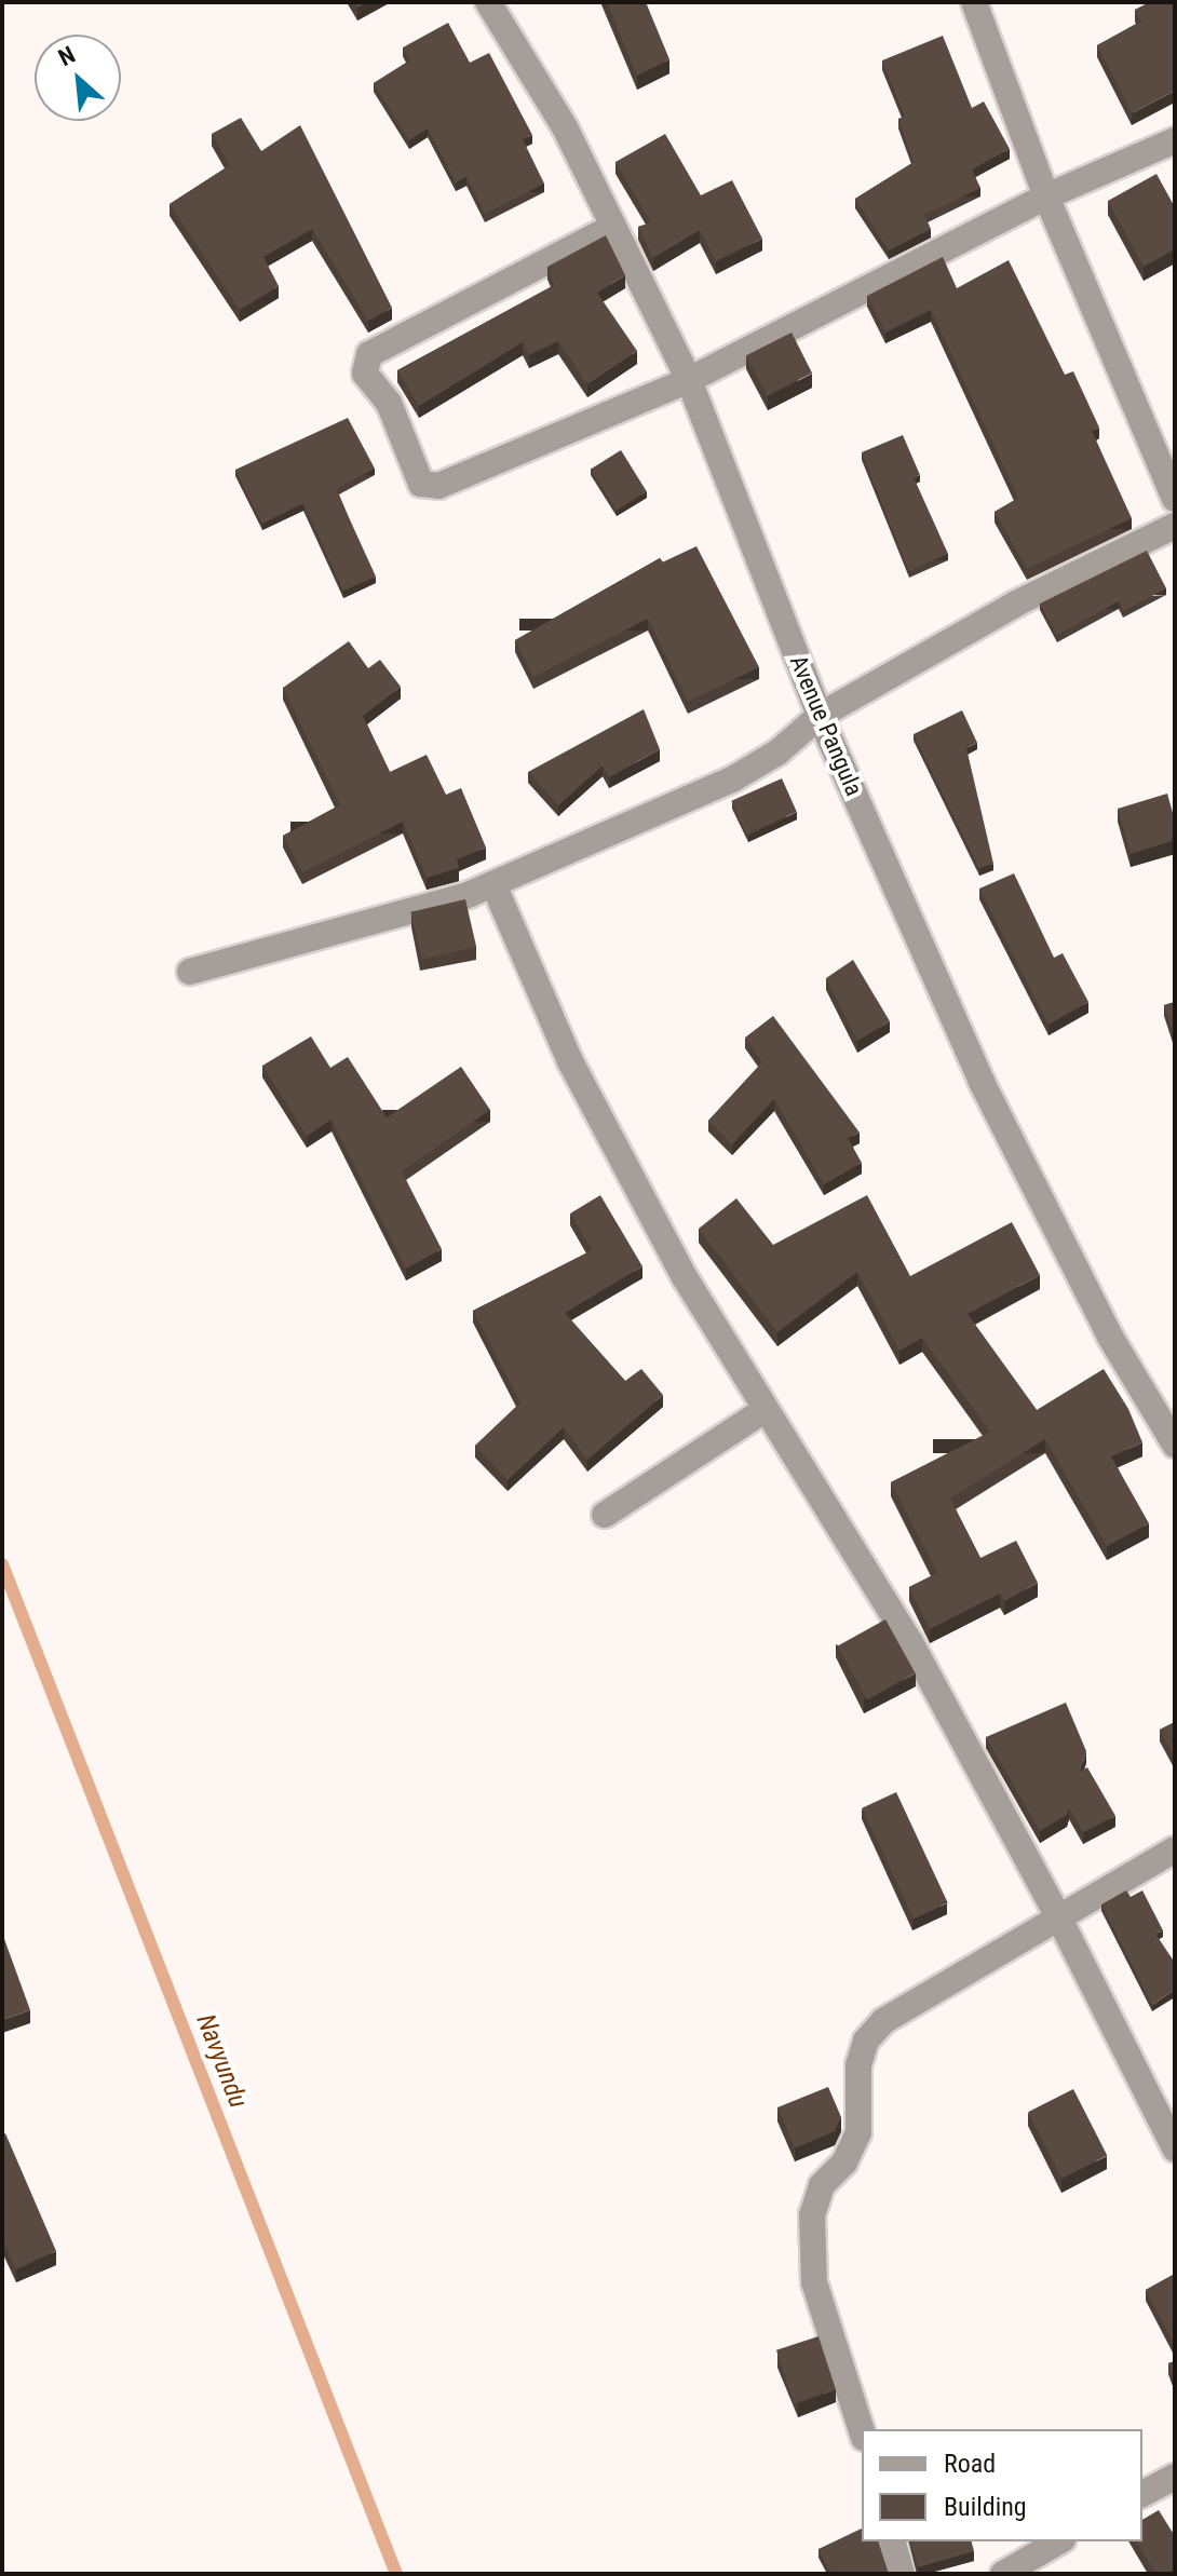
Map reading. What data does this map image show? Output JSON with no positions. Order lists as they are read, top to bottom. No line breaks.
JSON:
{"streets":{"street":["Avenue Pangula"]},"water":["Navyundu"],"legend":["Road","Building"],"north":"top left"}
